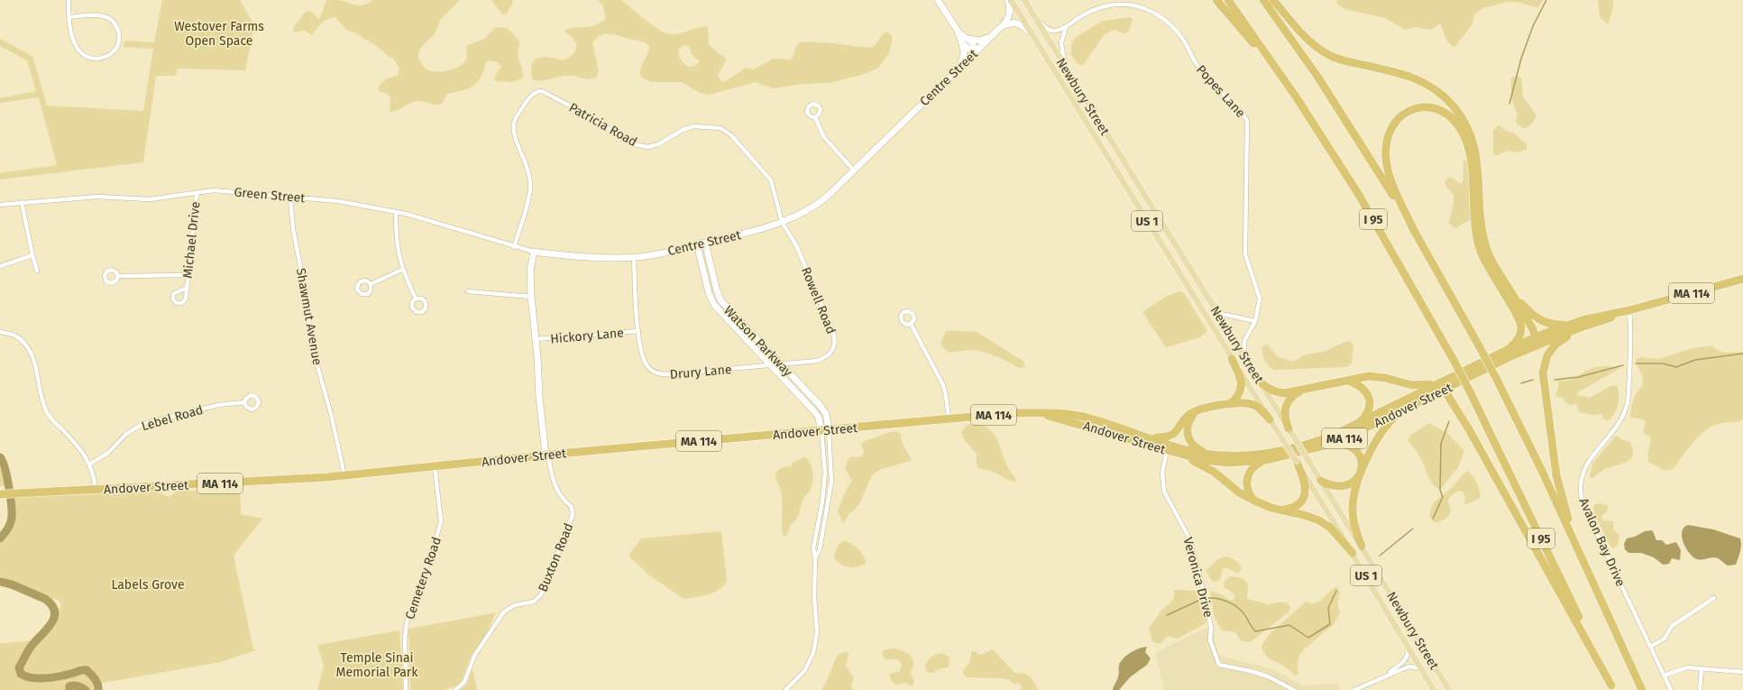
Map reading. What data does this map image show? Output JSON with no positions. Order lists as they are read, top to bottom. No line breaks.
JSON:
{"streets":{"highway":["I 95","MA 114","Andover Street"],"main road":["Centre Street","Newbury Street","US 1","Watson Parkway"],"street":["Popes Lane","Patricia Road","Green Street","Michael Drive","Rowell Road","Shawmut Avenue","Hickory Lane","Drury Lane","Lebel Road","Avalon Bay Drive","Buxton Road","Veronica Drive","Cemetery Road"]},"crossings":[["Centre Street","Newbury Street"],["Centre Street","Patricia Road"],["Centre Street","Green Street"],["Centre Street","Rowell Road"],["Centre Street","Watson Parkway"],["Centre Street","Drury Lane"],["Popes Lane","Newbury Street"],["Patricia Road","Green Street"],["Patricia Road","Rowell Road"],["Green Street","Michael Drive"],["Green Street","Shawmut Avenue"],["Rowell Road","Watson Parkway"],["Rowell Road","Drury Lane"],["Shawmut Avenue","Andover Street"],["Hickory Lane","Drury Lane"],["Watson Parkway","Drury Lane"],["Watson Parkway","Andover Street"],["Andover Street","Avalon Bay Drive"],["Andover Street","Buxton Road"],["Andover Street","Veronica Drive"],["Andover Street","Cemetery Road"]],"parks":["Westover Farms Open Space","Labels Grove","Temple Sinai Memorial Park"]}
